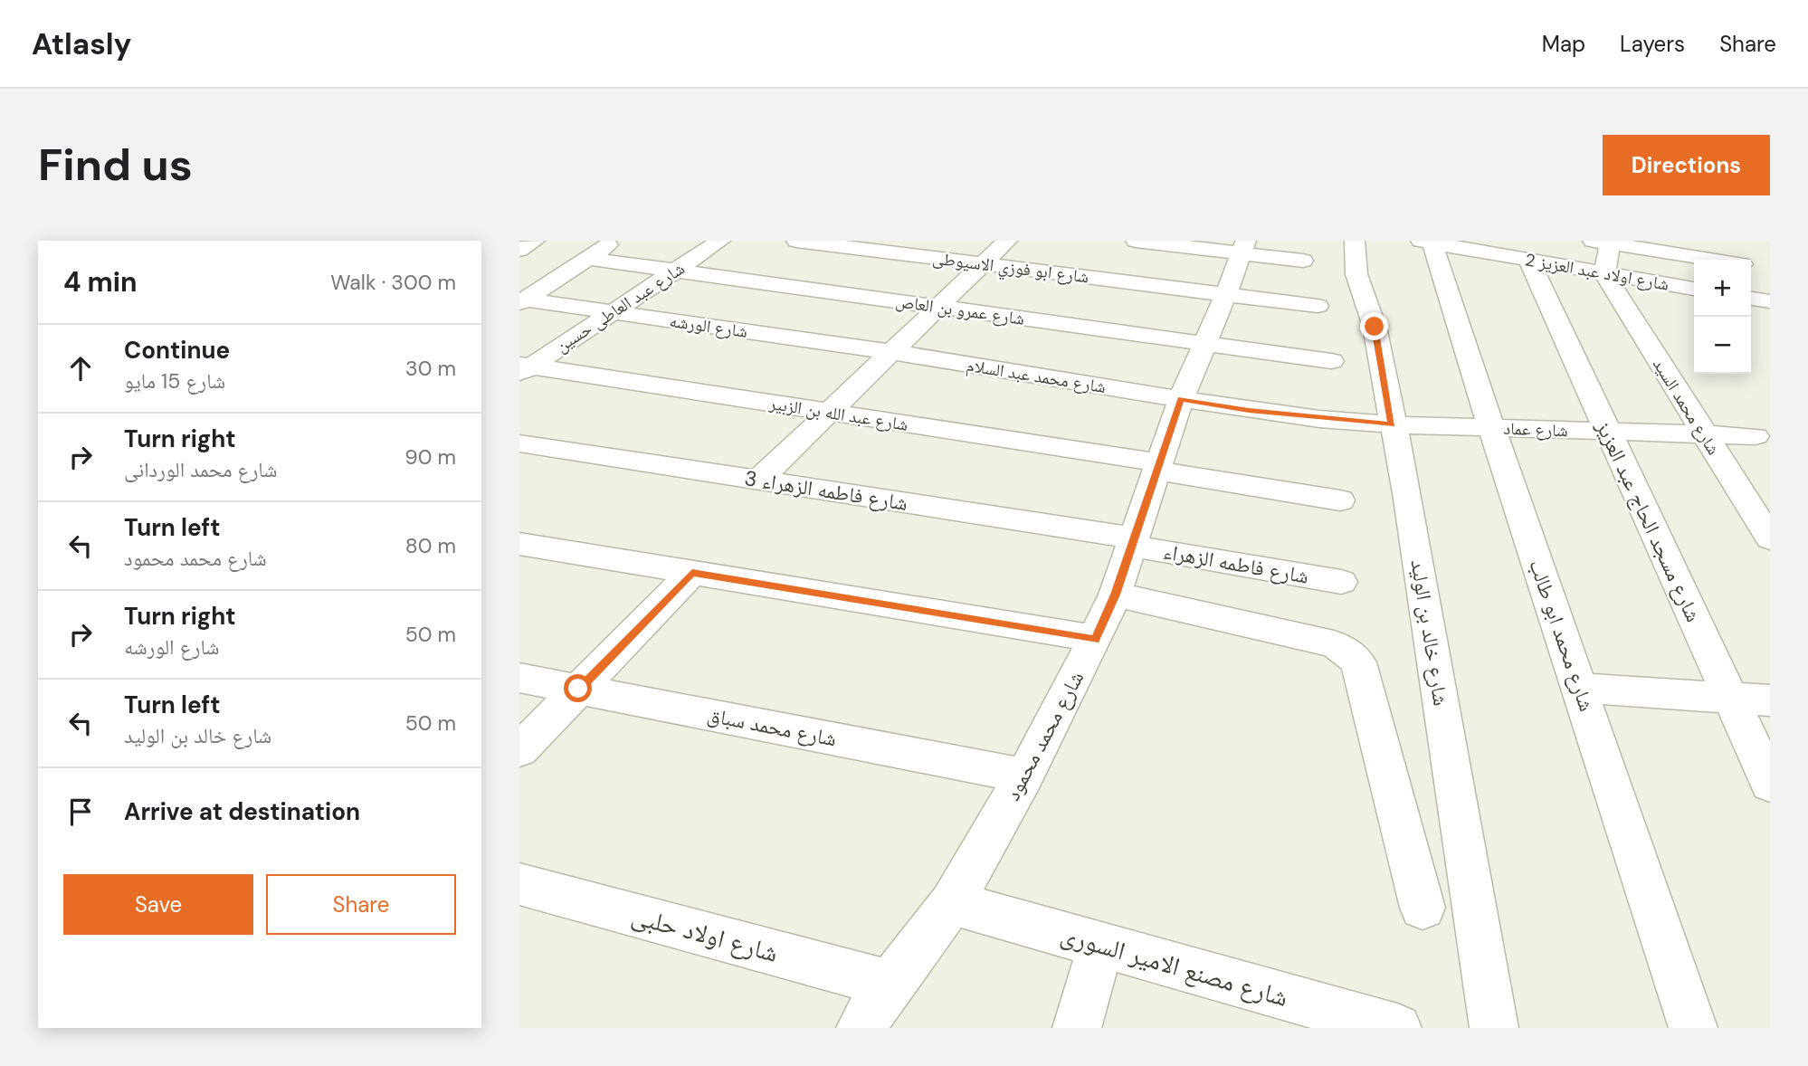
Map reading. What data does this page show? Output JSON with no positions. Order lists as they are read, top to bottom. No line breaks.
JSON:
{"streets":{"street":["شارع ابو فوزي الاسيوطى","شارع اولاد عبد العزيز 2","شارع عبد العاطى حسين","شارع عمرو بن العاص","شارع الورشه","شارع محمد عبد السلام","شارع محمد السيد","شارع عبد الله بن الزبير","شارع عماد","شارع فاطمه الزهراء 3","شارع مسجد الحاج عبد العزيز","شارع فاطمه الزهراء","شارع خالد بن الوليد","شارع محمد ابو طالب","شارع محمد سباق","شارع محمد محمود","شارع اولاد حلبى","شارع مصنع الامير السورى"]},"crossings":[["شارع ابو فوزي الاسيوطى","شارع محمد محمود"],["شارع اولاد عبد العزيز 2","شارع محمد السيد"],["شارع اولاد عبد العزيز 2","شارع مسجد الحاج عبد العزيز"],["شارع اولاد عبد العزيز 2","شارع محمد ابو طالب"],["شارع عبد العاطى حسين","شارع عمرو بن العاص"],["شارع عبد العاطى حسين","شارع الورشه"],["شارع عبد العاطى حسين","شارع عبد الله بن الزبير"],["شارع عمرو بن العاص","شارع محمد محمود"],["شارع الورشه","شارع محمد عبد السلام"],["شارع محمد عبد السلام","شارع محمد محمود"],["شارع محمد السيد","شارع عماد"],["شارع عبد الله بن الزبير","شارع محمد محمود"],["شارع عماد","شارع مسجد الحاج عبد العزيز"],["شارع عماد","شارع خالد بن الوليد"],["شارع عماد","شارع محمد ابو طالب"],["شارع فاطمه الزهراء 3","شارع فاطمه الزهراء"],["شارع فاطمه الزهراء 3","شارع محمد محمود"],["شارع فاطمه الزهراء","شارع محمد محمود"],["شارع محمد سباق","شارع محمد محمود"],["شارع محمد محمود","شارع اولاد حلبى"],["شارع محمد محمود","شارع مصنع الامير السورى"]],"page":{"header":"Atlasly","nav":["Map","Layers","Share"],"buttons":["Directions",["Save","Share"]],"title":"Find us","heading":["4 min","Walk · 300 m"],"map_buttons":["+","−"],"list":[["Continue","شارع 15 مايو","30 m"],["Turn right","شارع محمد الوردانى","90 m"],["Turn left","شارع محمد محمود","80 m"],["Turn right","شارع الورشه","50 m"],["Turn left","شارع خالد بن الوليد","50 m"],"Arrive at destination"]}}
